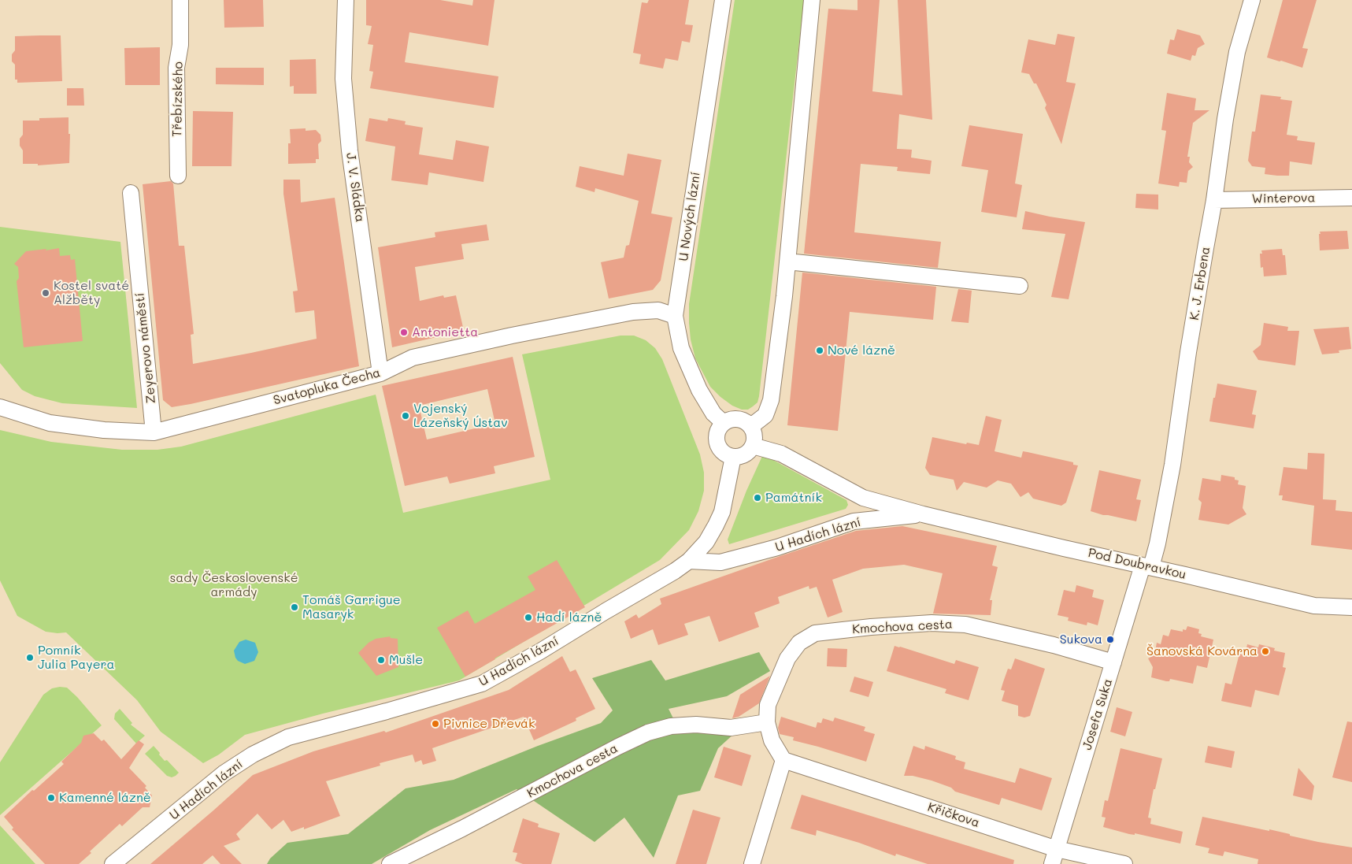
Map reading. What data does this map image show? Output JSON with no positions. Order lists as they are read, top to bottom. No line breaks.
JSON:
{"streets":{"street":["Třebízského","J. V. Sládka","Winterova","U Nových lázní","K. J. Erbena","Zeyerovo náměstí","Svatopluka Čecha","U Hadích lázní","Pod Doubravkou","Kmochova cesta","Josefa Suka","Křičkova"]},"crossings":[["J. V. Sládka","Svatopluka Čecha"],["Winterova","K. J. Erbena"],["U Nových lázní","Svatopluka Čecha"],["K. J. Erbena","Pod Doubravkou"],["K. J. Erbena","Josefa Suka"],["Zeyerovo náměstí","Svatopluka Čecha"],["U Hadích lázní","Pod Doubravkou"],["Pod Doubravkou","Josefa Suka"],["Kmochova cesta","Josefa Suka"],["Kmochova cesta","Křičkova"],["Josefa Suka","Křičkova"]],"parks":["sady Československé armády"],"places":["Kostel svaté Alžběty","Antonietta","Nové lázně","Vojenský Lázeňský Ústav","Památník","Tomáš Garrigue Masaryk","Hadí lázně","Sukova","Šanovská Kovárna","Pomník Julia Payera","Mušle","Pivnice Dřevák","Kamenné lázně"]}
